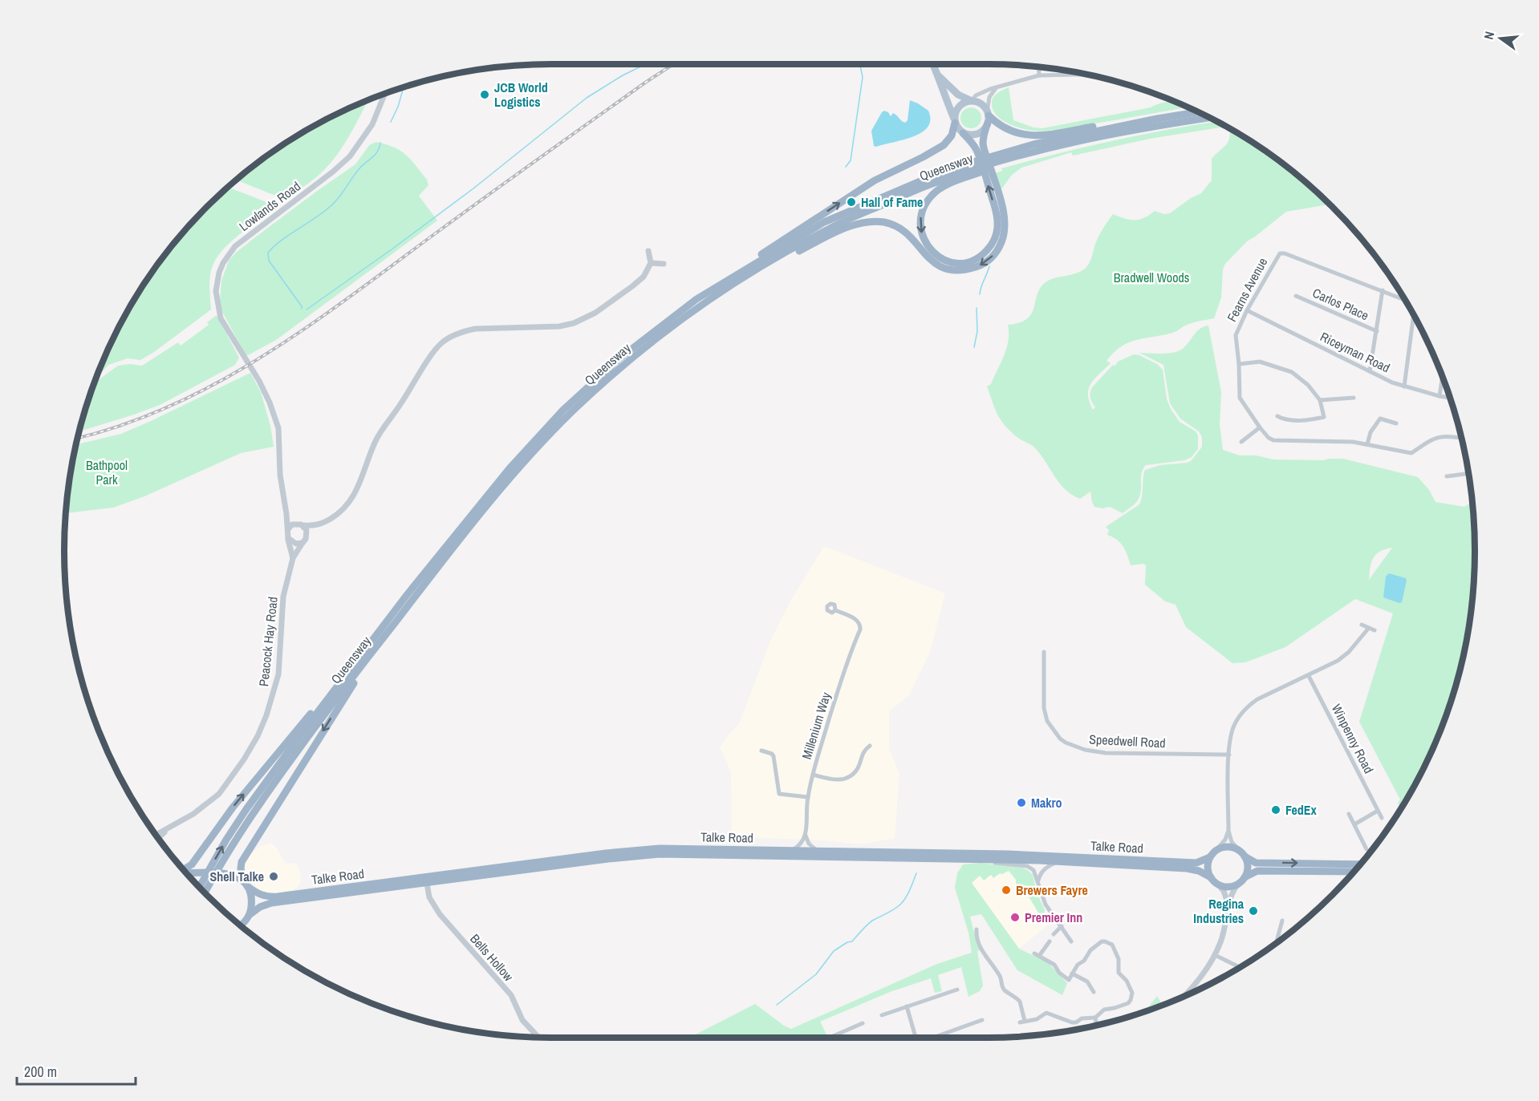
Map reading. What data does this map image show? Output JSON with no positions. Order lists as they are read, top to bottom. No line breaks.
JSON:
{"streets":{"highway":["Queensway","Talke Road"],"street":["Lowlands Road","Fearns Avenue","Carlos Place","Riceyman Road","Peacock Hay Road","Millenium Way","Winpenny Road","Speedwell Road","Bells Hollow"]},"crossings":[["Fearns Avenue","Riceyman Road"],["Talke Road","Bells Hollow"]],"parks":["Bradwell Woods","Bathpool Park"],"places":["JCB World Logistics","Hall of Fame","Makro","FedEx","Shell Talke","Brewers Fayre","Regina Industries","Premier Inn"],"scale_bar":"200 m","north":"left"}
